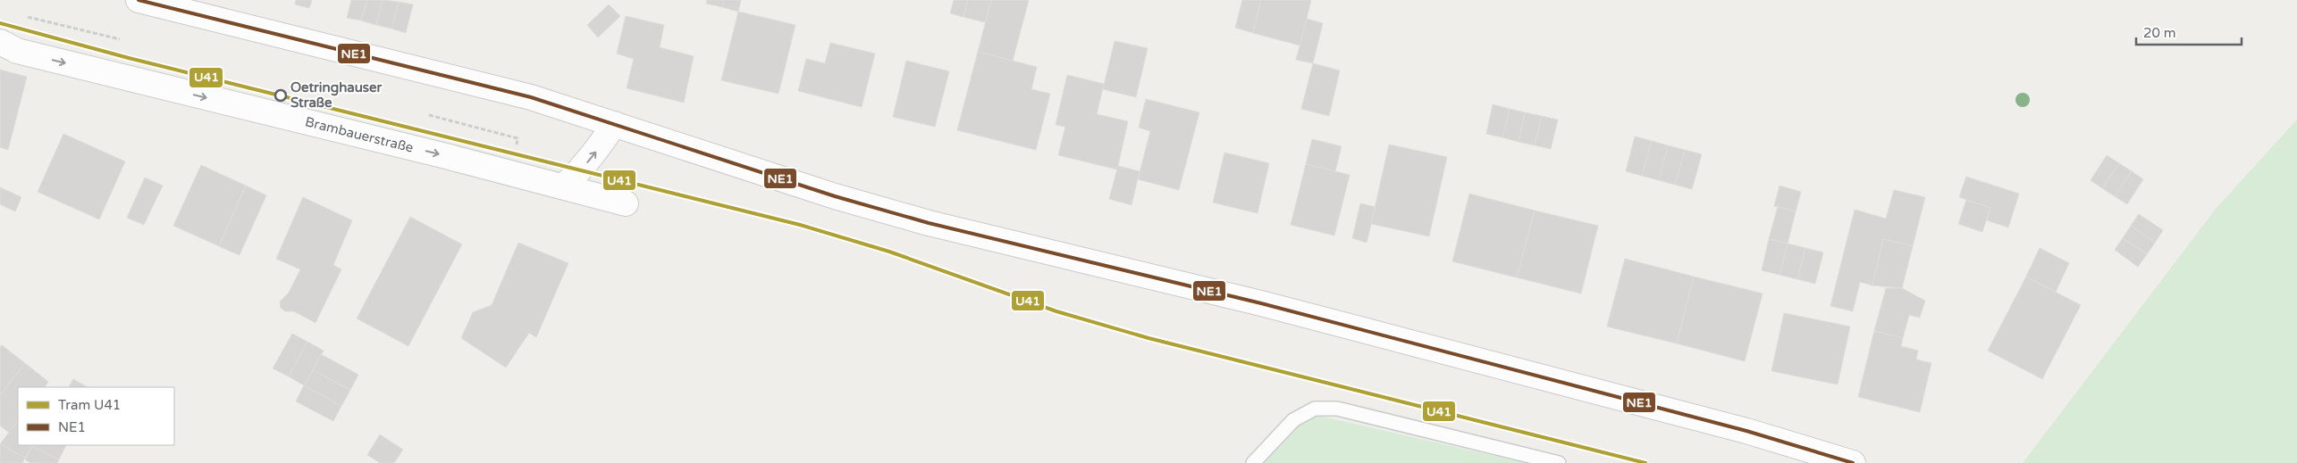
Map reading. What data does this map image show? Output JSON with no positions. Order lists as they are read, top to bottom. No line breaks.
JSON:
{"streets":{"main road":["Brambauerstraße"]},"places":["Oetringhauser Straße"],"lines":["transit line NE1","tram line U41"],"legend":["Tram U41","NE1"],"scale_bar":"20 m"}
